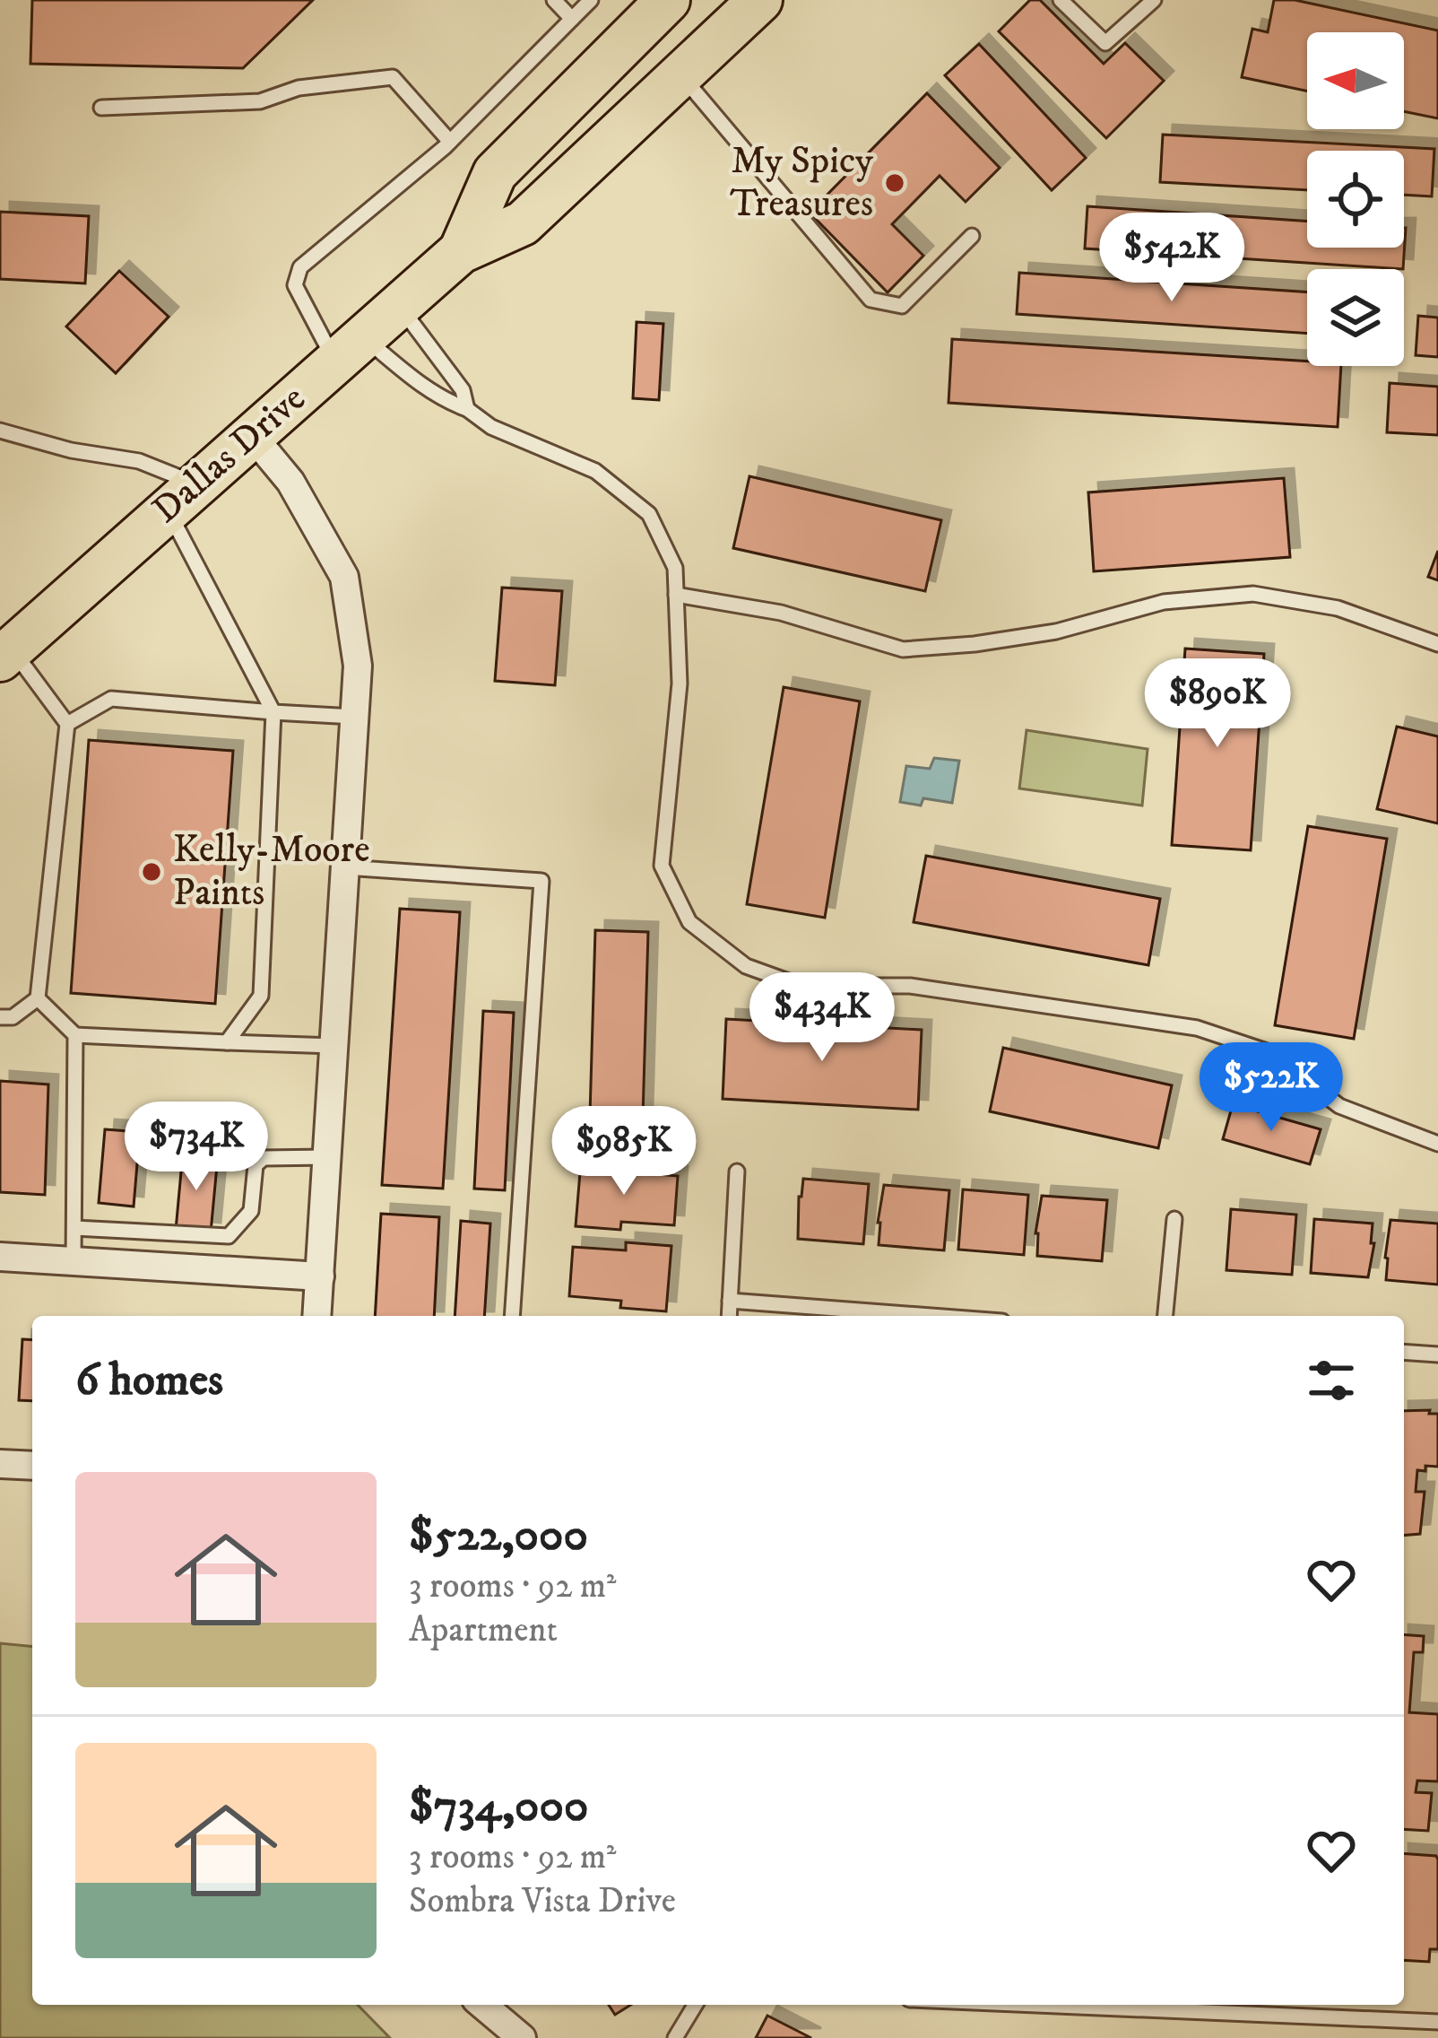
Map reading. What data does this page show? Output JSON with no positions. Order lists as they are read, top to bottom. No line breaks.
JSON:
{"streets":{"main road":["Dallas Drive"]},"places":["My Spicy Treasures","Kelly-Moore Paints"],"north":"left","page":{"price":["$542K","$890K","$434K","$522K","$734K","$985K"],"heading":"6 homes","list":[{"name":"$522,000","note":"3 rooms · 92 m² · Apartment"},{"name":"$734,000","note":"3 rooms · 92 m² · Sombra Vista Drive"}]}}
